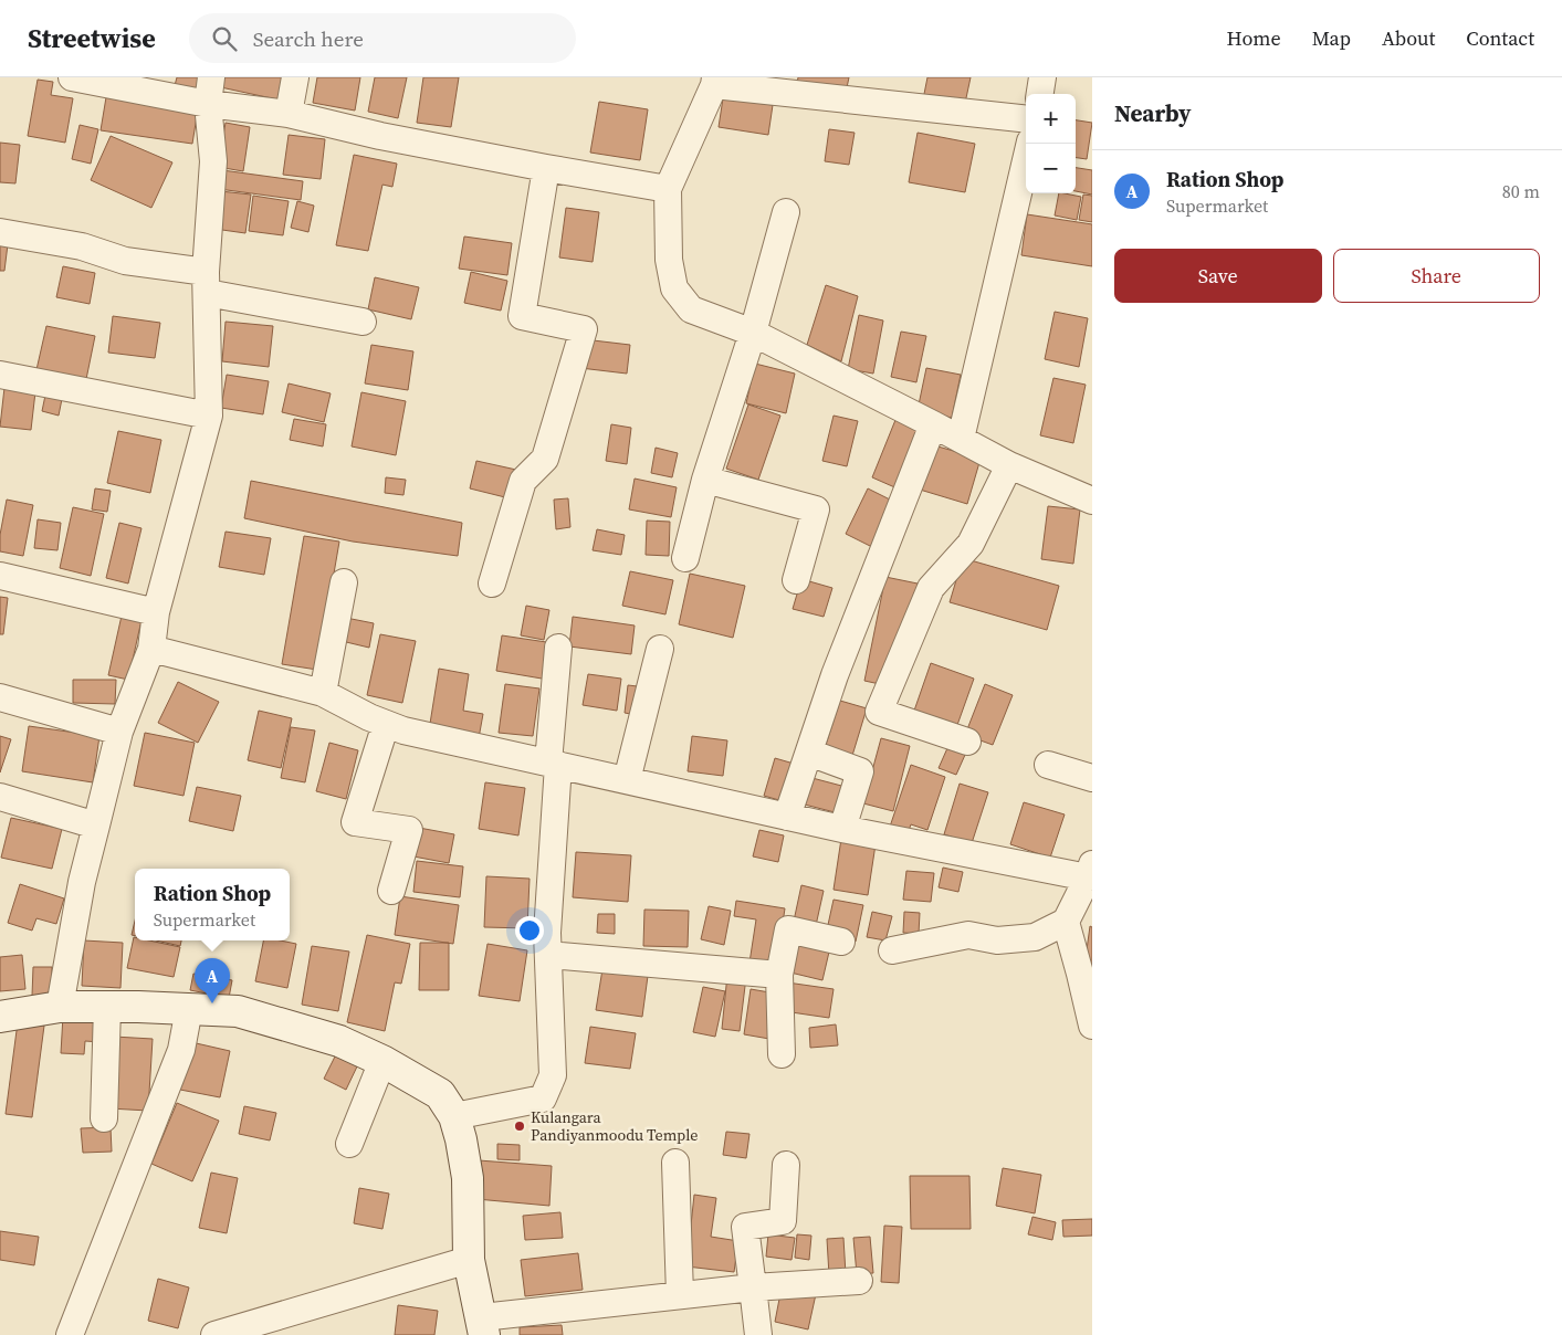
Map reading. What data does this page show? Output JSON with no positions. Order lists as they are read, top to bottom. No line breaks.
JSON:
{"places":["Kulangara Pandiyanmoodu Temple"],"page":{"header":"Streetwise","search":"Search here","nav":["Home","Map","About","Contact"],"heading":"Nearby","map_buttons":["+","−"],"list":[{"mark":"A","name":"Ration Shop","note":"Supermarket","value":"80 m"}],"buttons":["Save","Share"],"popup":["Ration Shop","Supermarket"],"pins":"A"}}
